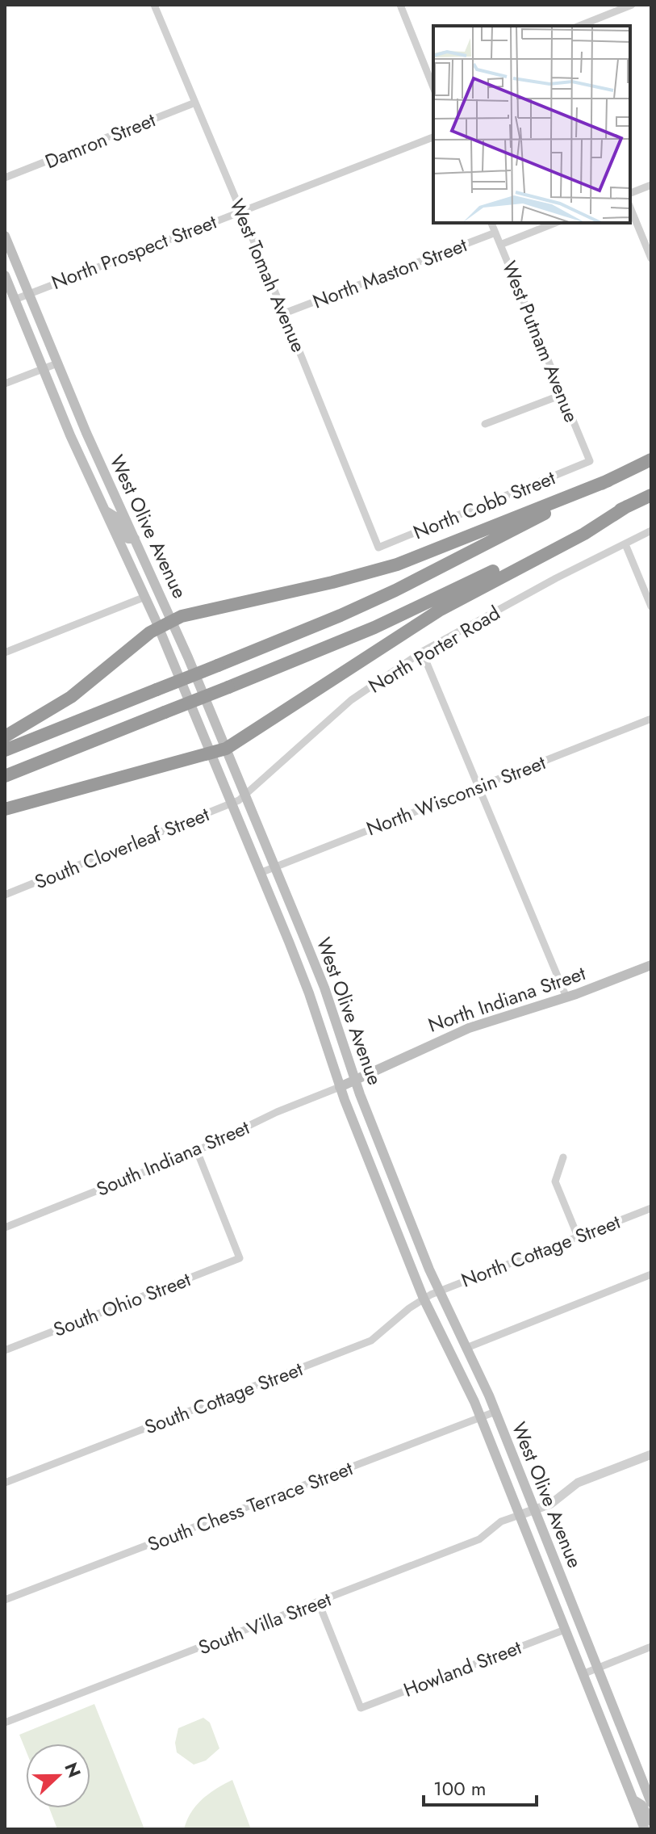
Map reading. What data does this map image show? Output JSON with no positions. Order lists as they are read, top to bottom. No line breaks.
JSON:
{"streets":{"main road":["West Olive Avenue","North Indiana Street"],"street":["Damron Street","North Prospect Street","North Maston Street","West Tomah Avenue","West Putnam Avenue","North Cobb Street","North Porter Road","North Wisconsin Street","South Cloverleaf Street","South Indiana Street","North Cottage Street","South Ohio Street","South Cottage Street","South Chess Terrace Street","South Villa Street","Howland Street"]},"crossings":[["Damron Street","West Tomah Avenue"],["North Prospect Street","West Tomah Avenue"],["North Prospect Street","West Olive Avenue"],["North Maston Street","West Tomah Avenue"],["North Maston Street","West Putnam Avenue"],["West Tomah Avenue","North Cobb Street"],["West Putnam Avenue","North Cobb Street"],["West Olive Avenue","North Porter Road"],["West Olive Avenue","North Wisconsin Street"],["West Olive Avenue","South Cloverleaf Street"],["West Olive Avenue","North Indiana Street"],["West Olive Avenue","South Indiana Street"],["West Olive Avenue","North Cottage Street"],["West Olive Avenue","South Cottage Street"],["West Olive Avenue","South Chess Terrace Street"],["West Olive Avenue","South Villa Street"],["West Olive Avenue","Howland Street"],["North Porter Road","South Cloverleaf Street"],["North Indiana Street","South Indiana Street"],["South Indiana Street","South Ohio Street"],["North Cottage Street","South Cottage Street"],["South Villa Street","Howland Street"]],"scale_bar":"100 m","north":"right"}
